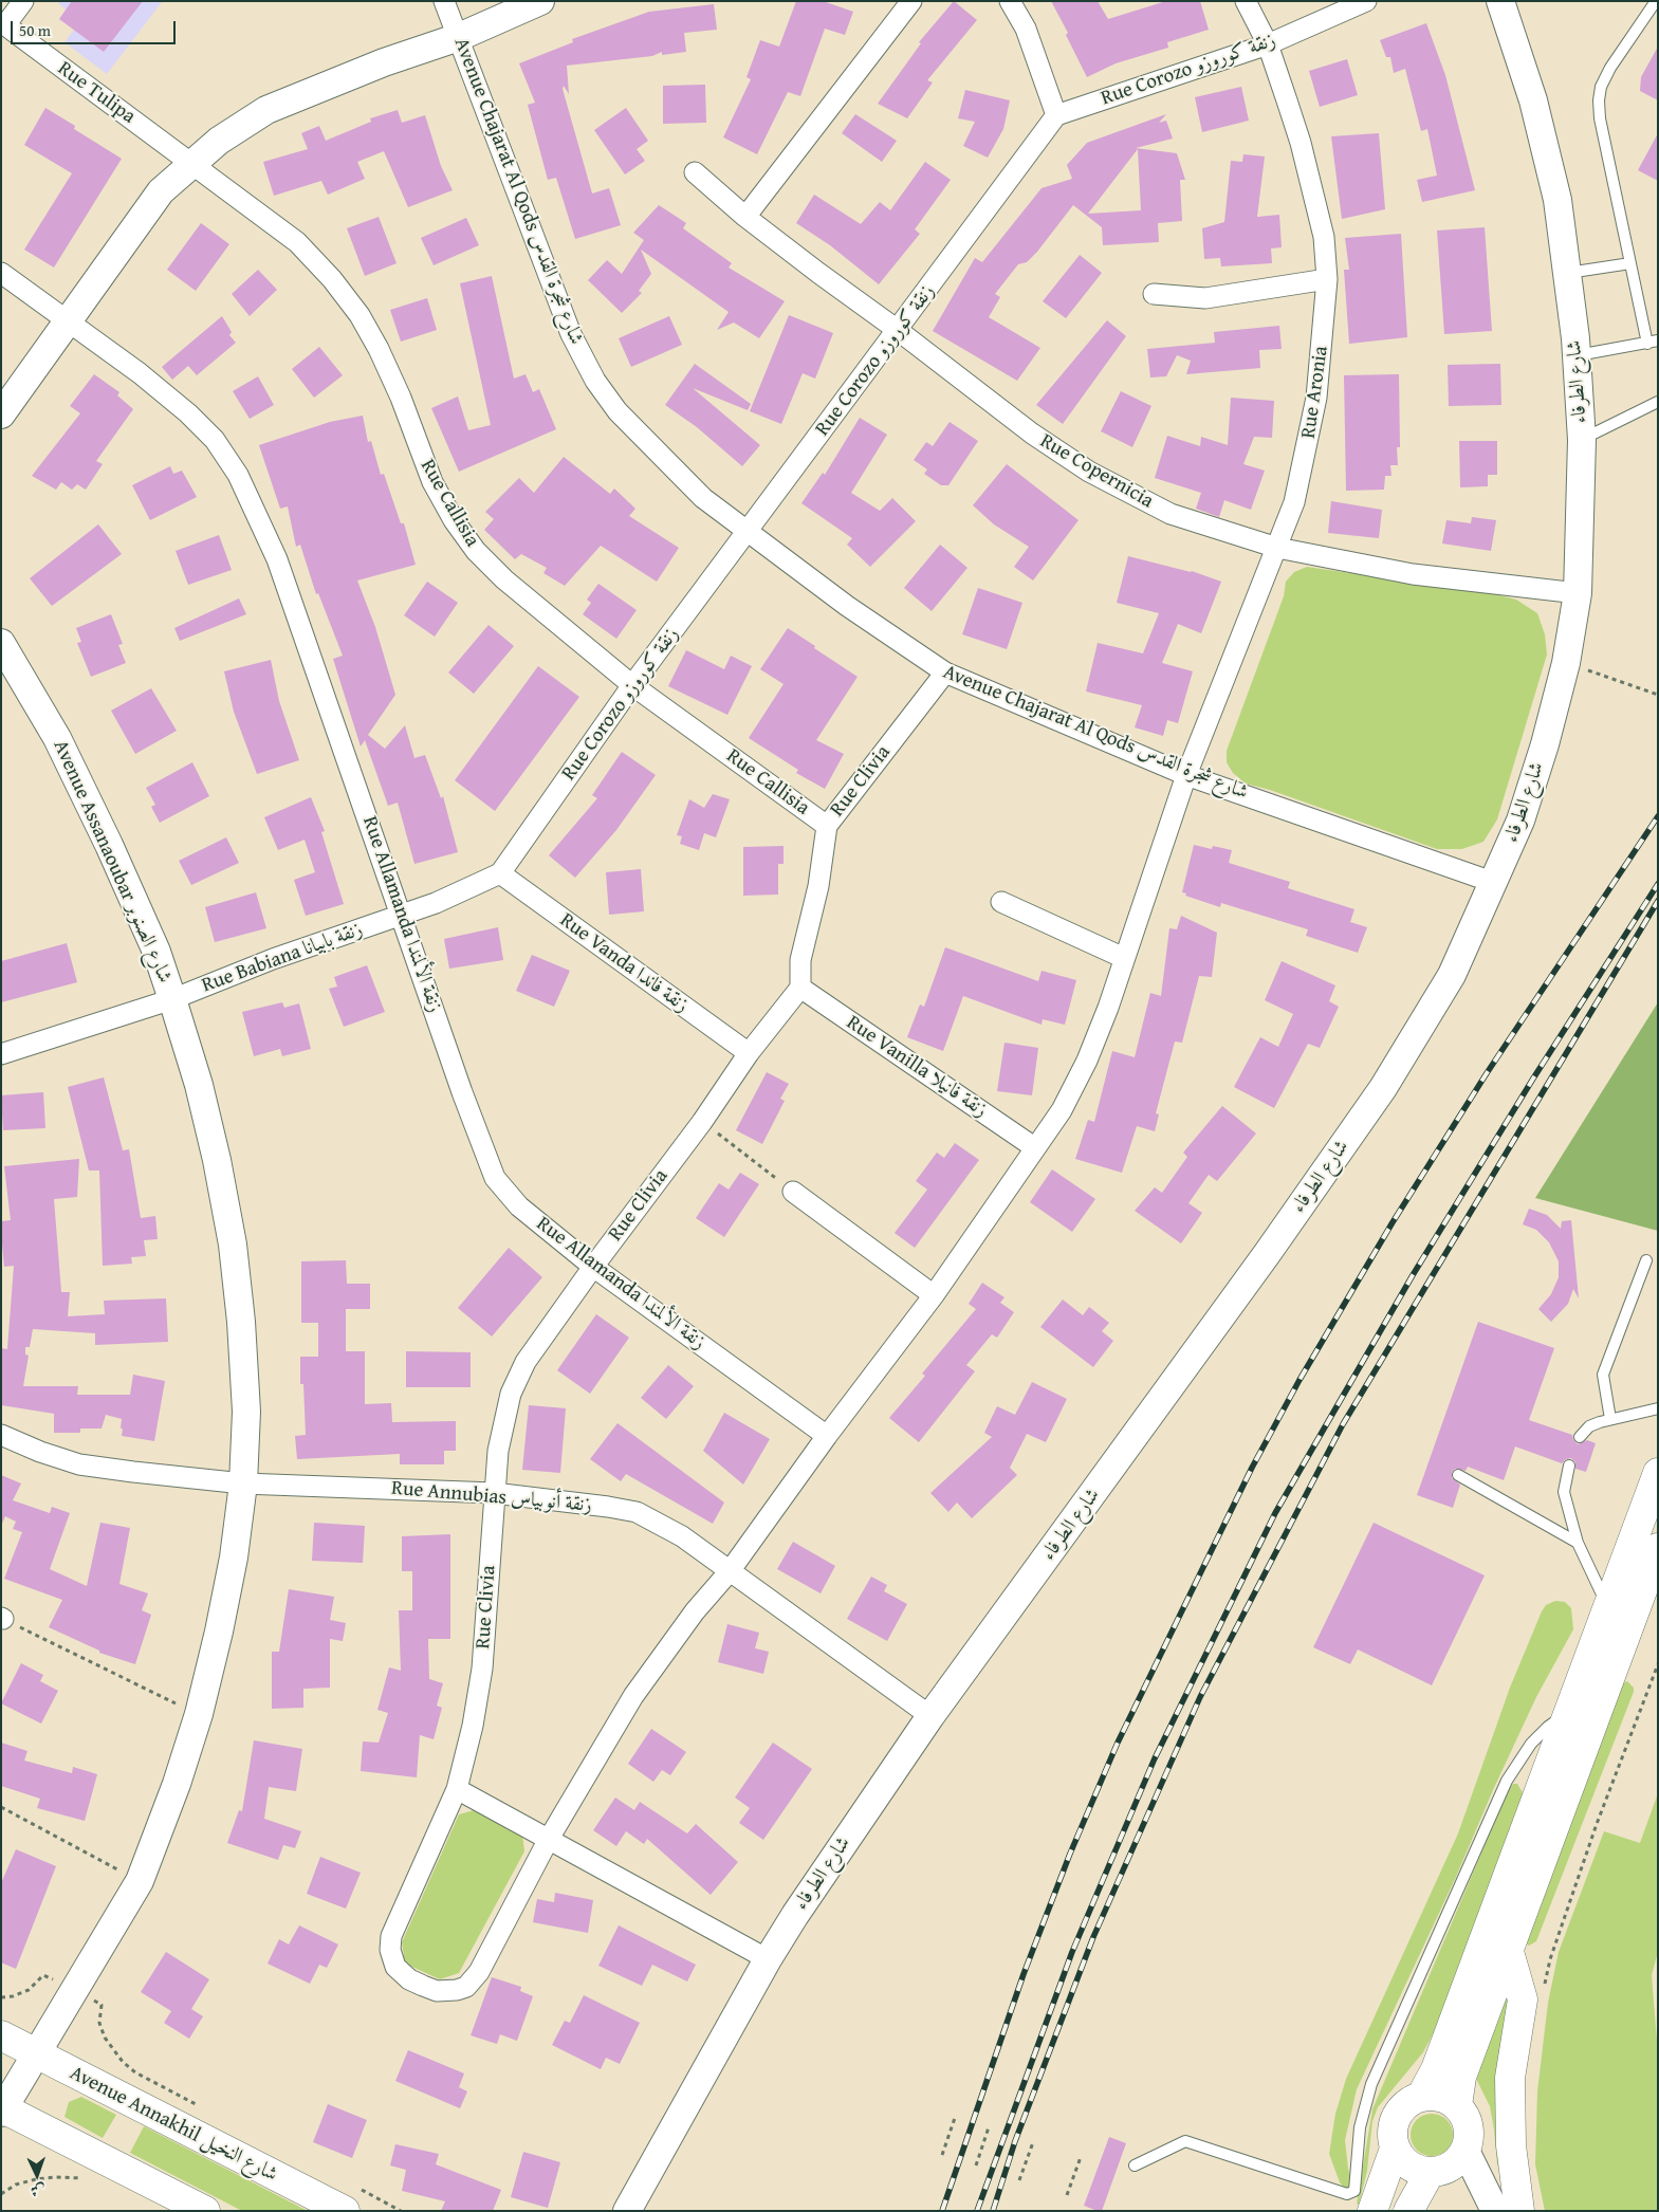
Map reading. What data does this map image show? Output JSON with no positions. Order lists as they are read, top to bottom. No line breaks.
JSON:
{"streets":{"main road":["Avenue Annakhil شارع النخيل"],"street":["Rue Corozo زنقة كوروزو","Rue Tulipa","Avenue Chajarat Al Qods شارع شجرة القدس","شارع الطرفاء","Rue Aronia","Rue Copernicia","Rue Callisia","Rue Clivia","Avenue Assanaoubar شارع الصنوبر","Rue Allamanda زنقة الألمندا","Rue Babiana زنقة بابيانا","Rue Vanda زنقة فاندا","Rue Vanilla زنقة فانيلا","Rue Annubias زنقة أنوبياس"]},"crossings":[["Rue Corozo زنقة كوروزو","Avenue Chajarat Al Qods شارع شجرة القدس"],["Rue Corozo زنقة كوروزو","Rue Aronia"],["Rue Corozo زنقة كوروزو","Rue Copernicia"],["Rue Corozo زنقة كوروزو","Rue Callisia"],["Rue Corozo زنقة كوروزو","Rue Babiana زنقة بابيانا"],["Rue Corozo زنقة كوروزو","Rue Vanda زنقة فاندا"],["Rue Tulipa","Rue Callisia"],["Avenue Chajarat Al Qods شارع شجرة القدس","شارع الطرفاء"],["Avenue Chajarat Al Qods شارع شجرة القدس","Rue Aronia"],["Avenue Chajarat Al Qods شارع شجرة القدس","Rue Clivia"],["شارع الطرفاء","Rue Copernicia"],["شارع الطرفاء","Rue Annubias زنقة أنوبياس"],["Rue Aronia","Rue Copernicia"],["Rue Aronia","Rue Clivia"],["Rue Callisia","Rue Clivia"],["Rue Clivia","Rue Allamanda زنقة الألمندا"],["Rue Clivia","Rue Vanda زنقة فاندا"],["Rue Clivia","Rue Vanilla زنقة فانيلا"],["Rue Clivia","Rue Annubias زنقة أنوبياس"],["Avenue Assanaoubar شارع الصنوبر","Rue Babiana زنقة بابيانا"],["Avenue Assanaoubar شارع الصنوبر","Rue Annubias زنقة أنوبياس"],["Avenue Assanaoubar شارع الصنوبر","Avenue Annakhil شارع النخيل"],["Rue Allamanda زنقة الألمندا","Rue Babiana زنقة بابيانا"],["Rue Babiana زنقة بابيانا","Rue Vanda زنقة فاندا"]],"scale_bar":"50 m","north":"bottom"}
